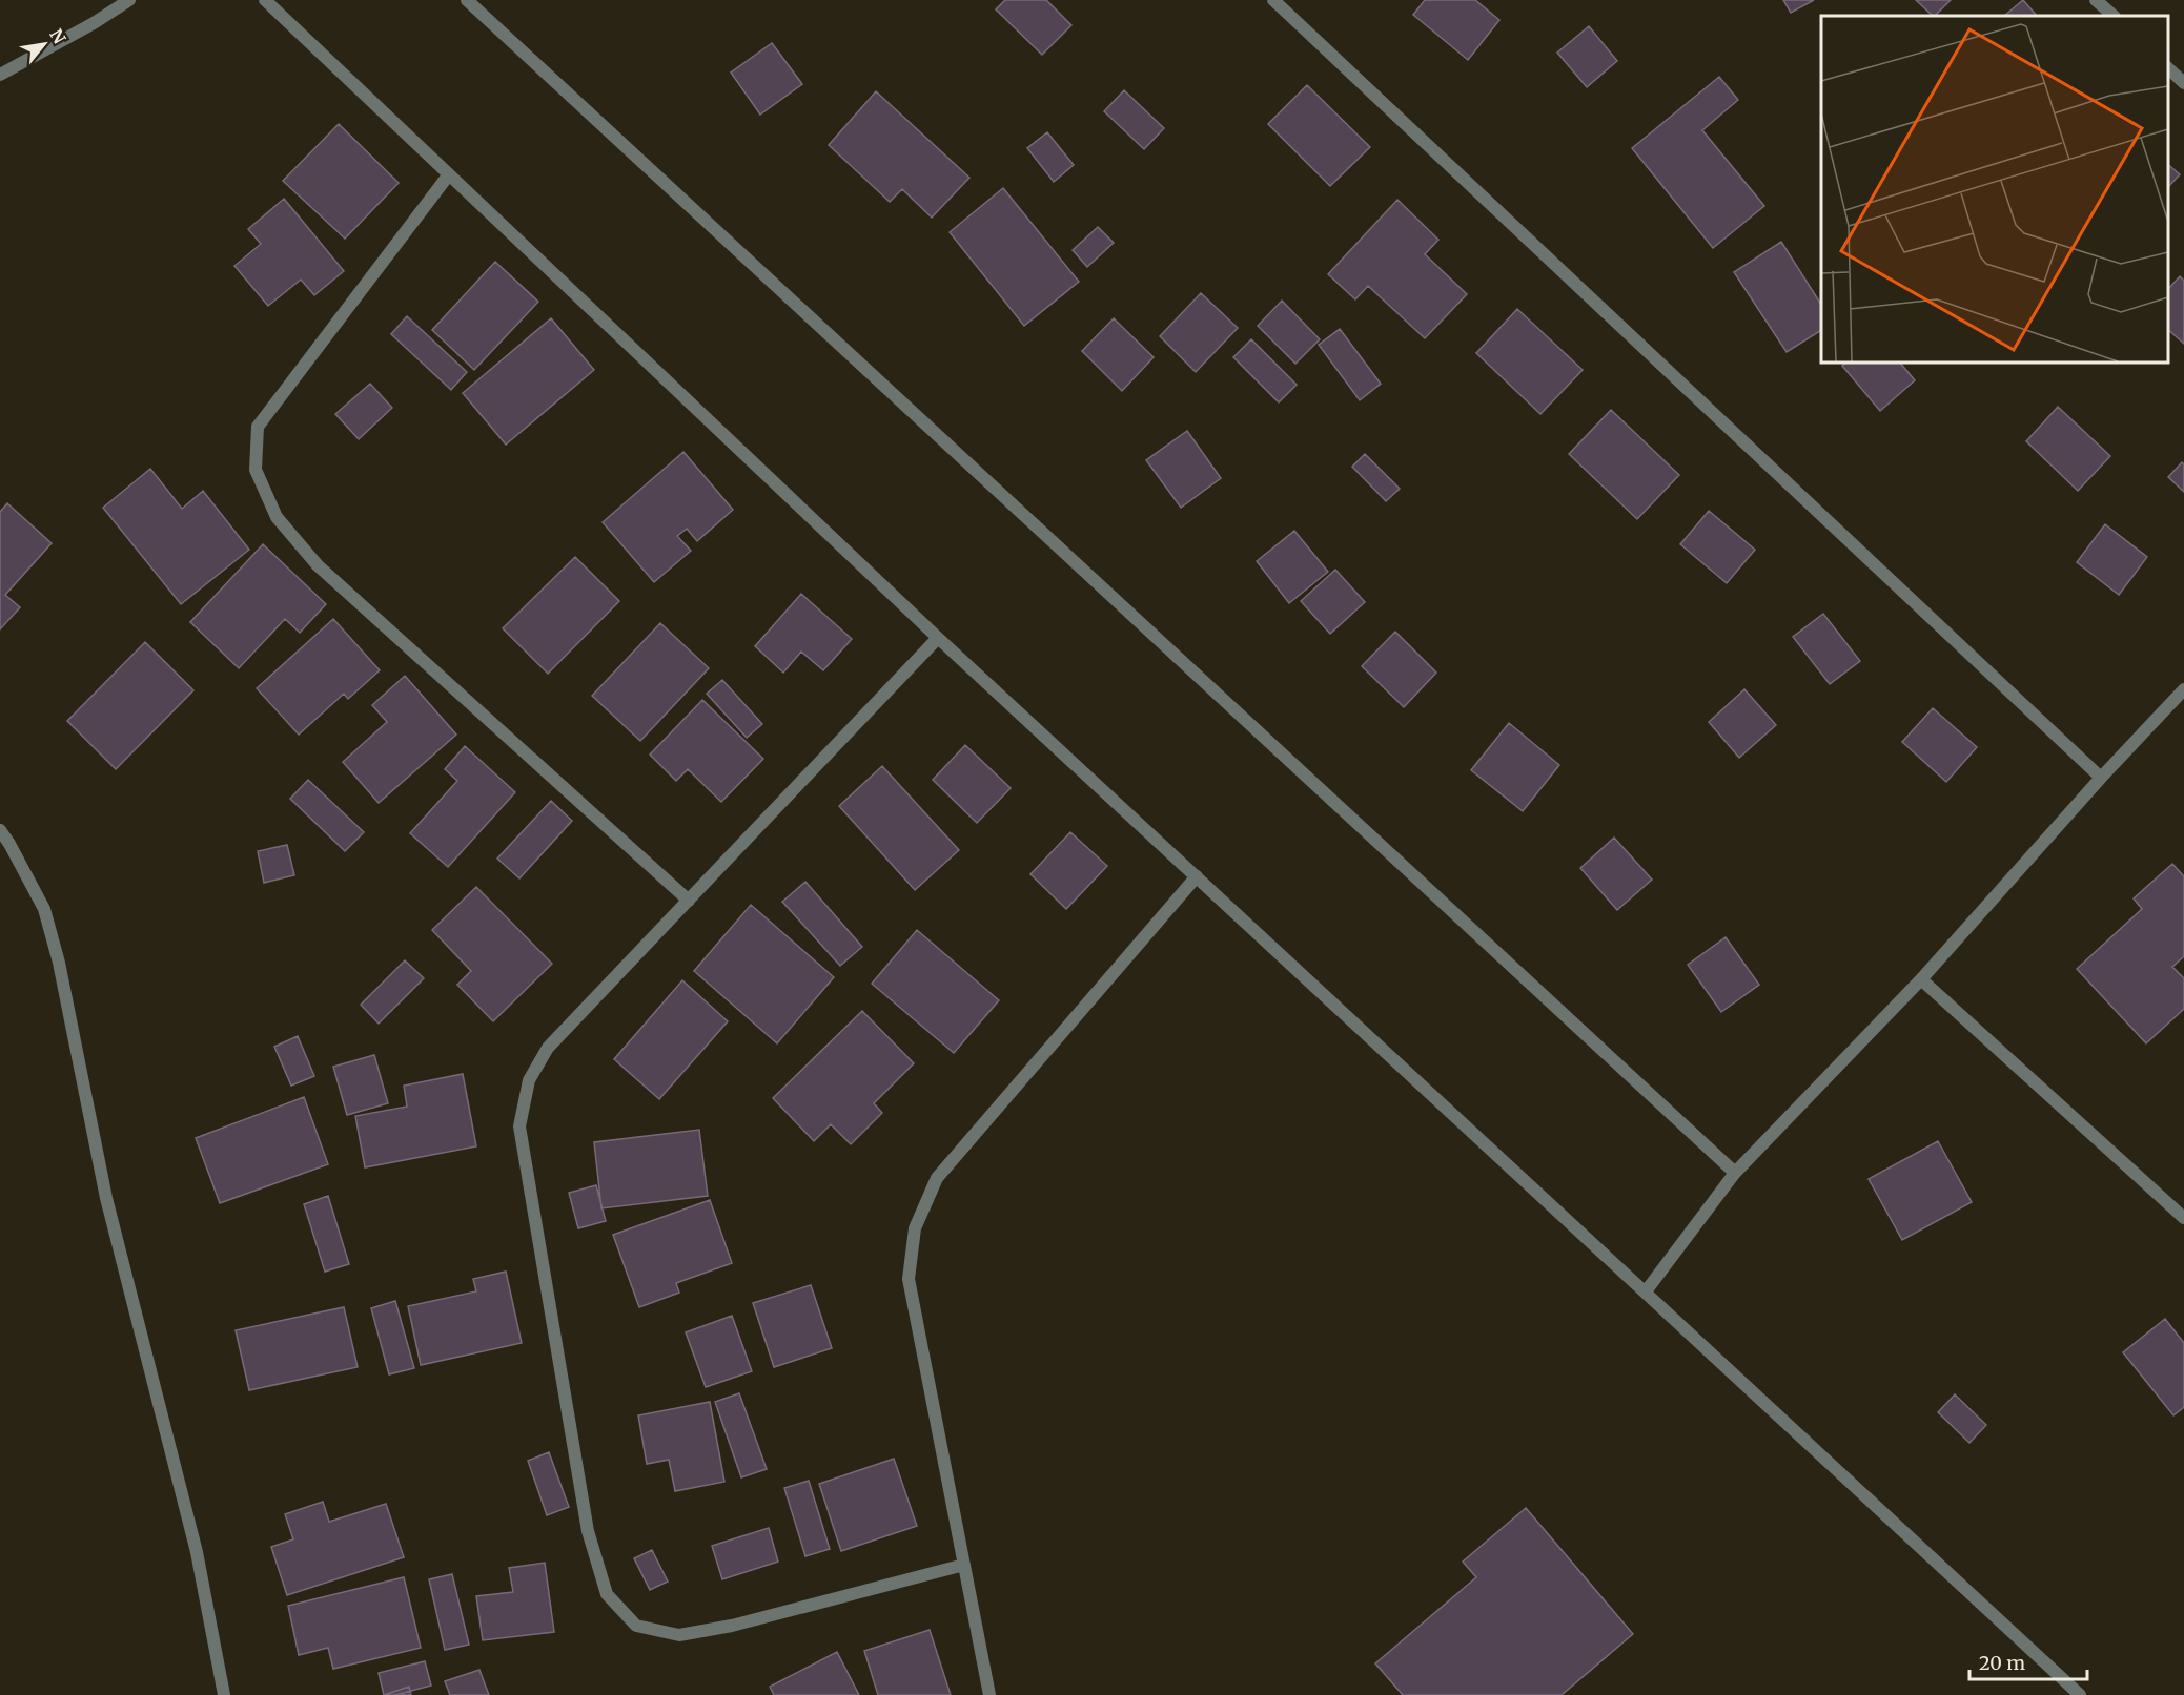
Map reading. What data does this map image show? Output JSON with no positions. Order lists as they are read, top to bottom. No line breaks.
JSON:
{"scale_bar":"20 m","north":"top right"}
